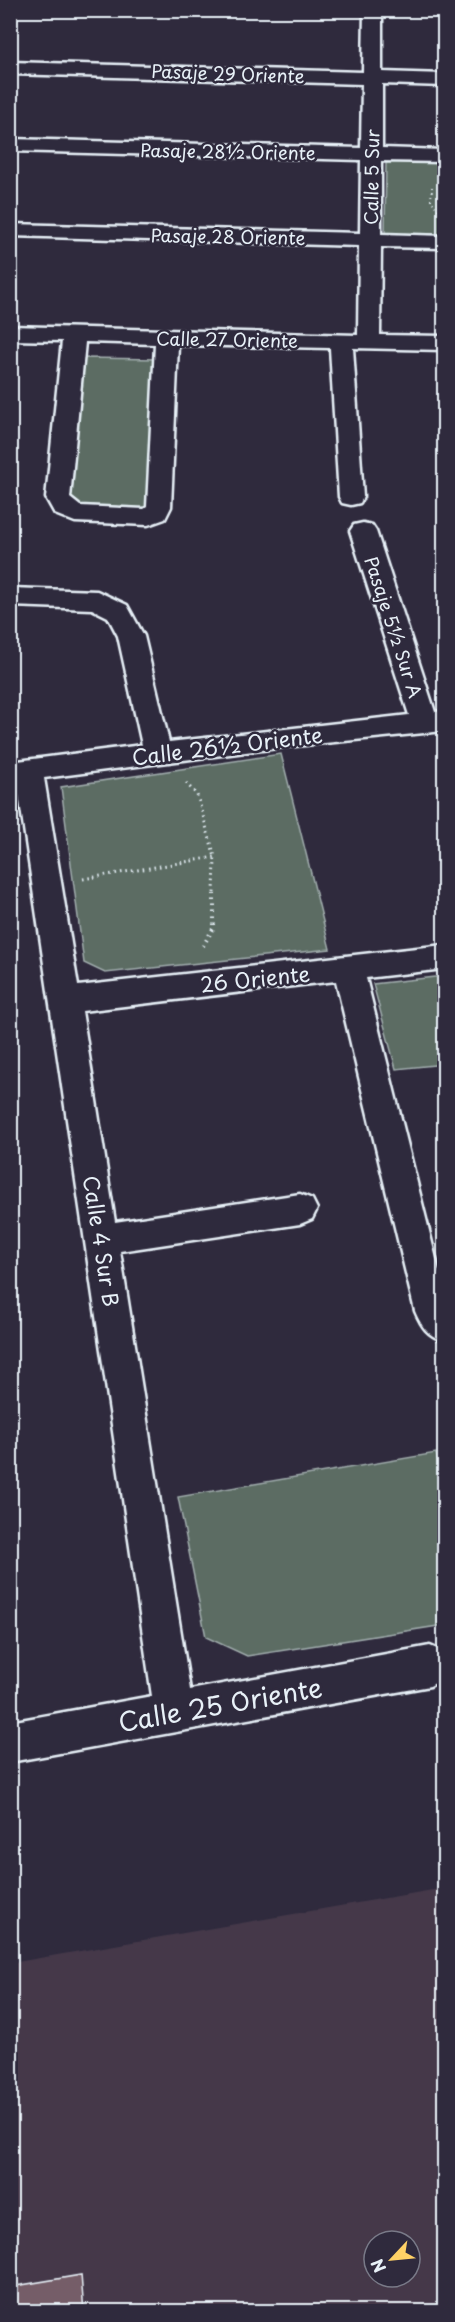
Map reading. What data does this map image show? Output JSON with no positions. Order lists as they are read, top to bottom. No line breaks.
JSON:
{"streets":{"street":["Pasaje 29 Oriente","Pasaje 28½ Oriente","Calle 5 Sur","Pasaje 28 Oriente","Calle 27 Oriente","Pasaje 5½ Sur A","Calle 26½ Oriente","26 Oriente","Calle 4 Sur B","Calle 25 Oriente"]},"crossings":[["Pasaje 29 Oriente","Calle 5 Sur"],["Pasaje 28½ Oriente","Calle 5 Sur"],["Calle 5 Sur","Pasaje 28 Oriente"],["Calle 5 Sur","Calle 27 Oriente"],["Pasaje 5½ Sur A","Calle 26½ Oriente"],["Calle 26½ Oriente","Calle 4 Sur B"],["26 Oriente","Calle 4 Sur B"],["Calle 4 Sur B","Calle 25 Oriente"]],"north":"bottom left"}
